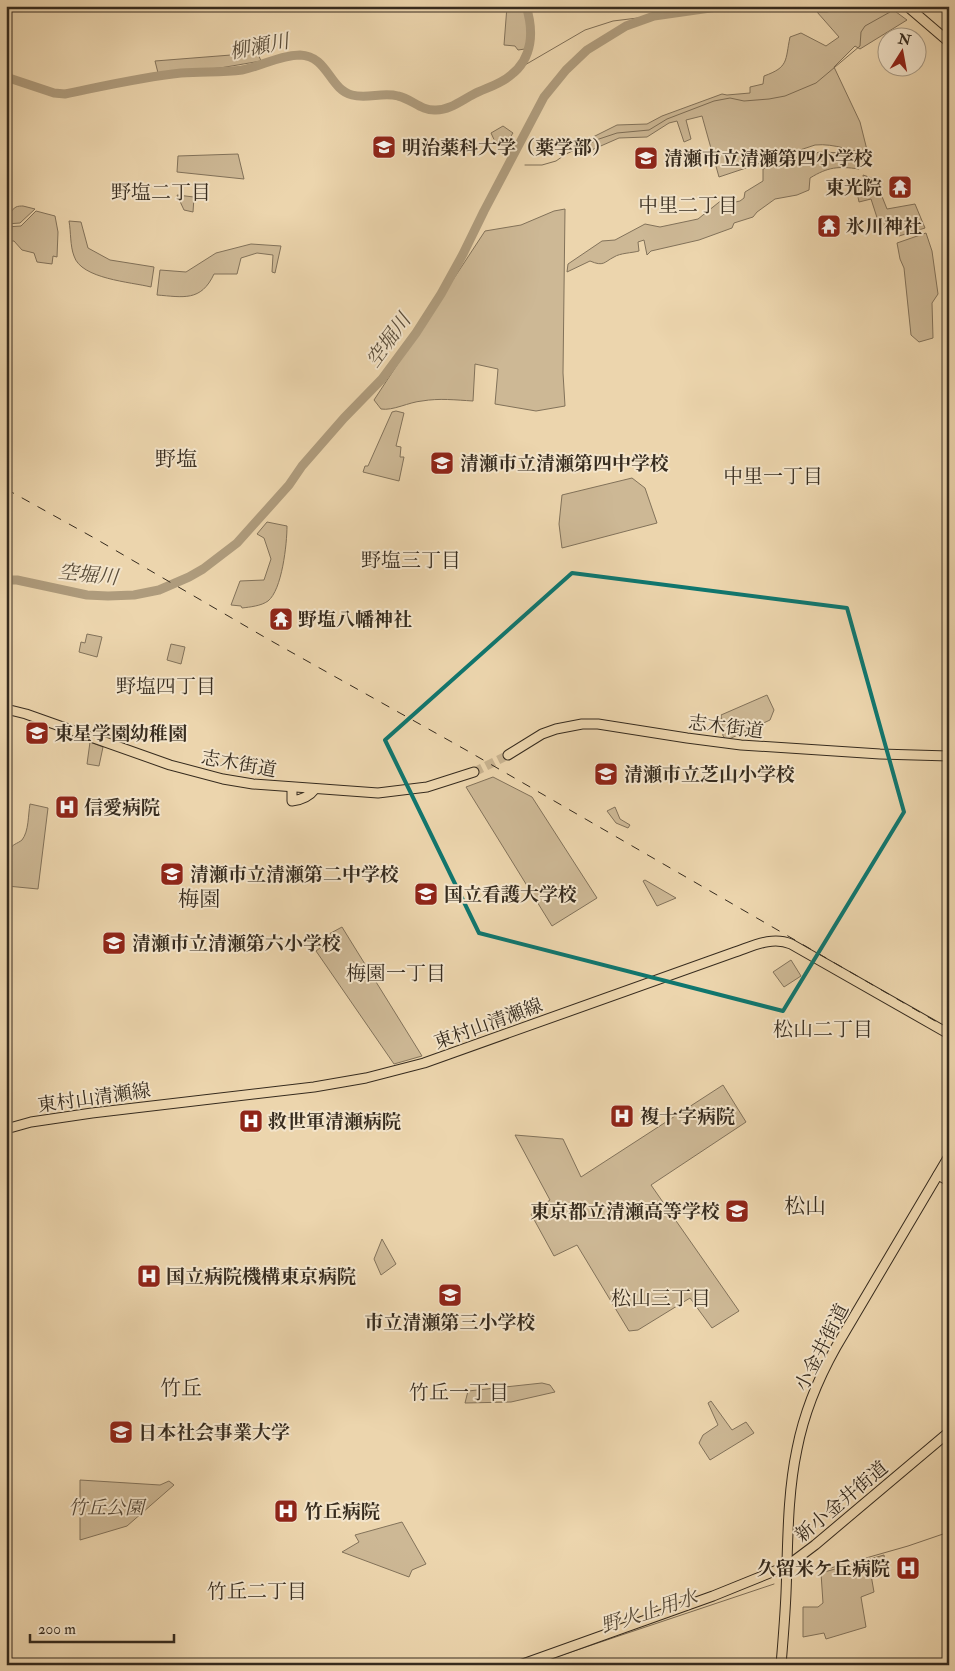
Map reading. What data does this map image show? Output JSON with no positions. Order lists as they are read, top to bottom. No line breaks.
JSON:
{"streets":{"main road":["志木街道","東村山清瀬線","小金井街道","新小金井街道"]},"crossings":[["小金井街道","新小金井街道"]],"districts":["野塩二丁目","中里二丁目","野塩","中里一丁目","野塩三丁目","野塩四丁目","梅園","梅園一丁目","松山二丁目","松山","松山三丁目","竹丘","竹丘一丁目","竹丘二丁目"],"water":["柳瀬川","空堀川","野火止用水"],"parks":["竹丘公園"],"places":{"school or university":["明治薬科大学（薬学部）","清瀬市立清瀬第四小学校","清瀬市立清瀬第四中学校","東星学園幼稚園","清瀬市立芝山小学校","清瀬市立清瀬第二中学校","国立看護大学校","清瀬市立清瀬第六小学校","東京都立清瀬高等学校","市立清瀬第三小学校","日本社会事業大学"],"temple":["東光院","氷川神社","野塩八幡神社"],"hospital":["信愛病院","複十字病院","救世軍清瀬病院","国立病院機構東京病院","竹丘病院","久留米ケ丘病院"]},"scale_bar":"200 m","north":"top"}
